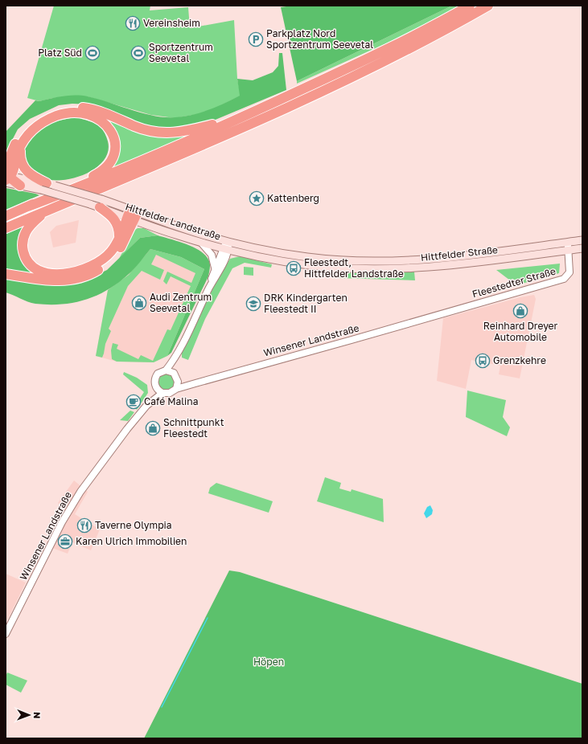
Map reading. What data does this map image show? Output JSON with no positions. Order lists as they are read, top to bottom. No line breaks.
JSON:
{"streets":{"main road":["Hittfelder Landstraße","Hittfelder Straße"],"street":["Fleestedter Straße","Winsener Landstraße"]},"crossings":[["Hittfelder Landstraße","Hittfelder Straße"],["Hittfelder Landstraße","Winsener Landstraße"],["Hittfelder Straße","Fleestedter Straße"],["Fleestedter Straße","Winsener Landstraße"]],"parks":["Höpen"],"places":{"restaurant":["Vereinsheim","Taverne Olympia"],"parking":["Parkplatz Nord Sportzentrum Seevetal"],"sports":["Platz Süd","Sportzentrum Seevetal"],"place":["Kattenberg"],"bus stop":["Fleestedt, Hittfelder Landstraße","Grenzkehre"],"shop":["Audi Zentrum Seevetal","Reinhard Dreyer Automobile","Schnittpunkt Fleestedt"],"school or university":["DRK Kindergarten Fleestedt II"],"cafe":["Café Malina"],"office":["Karen Ulrich Immobilien"]},"north":"right"}
